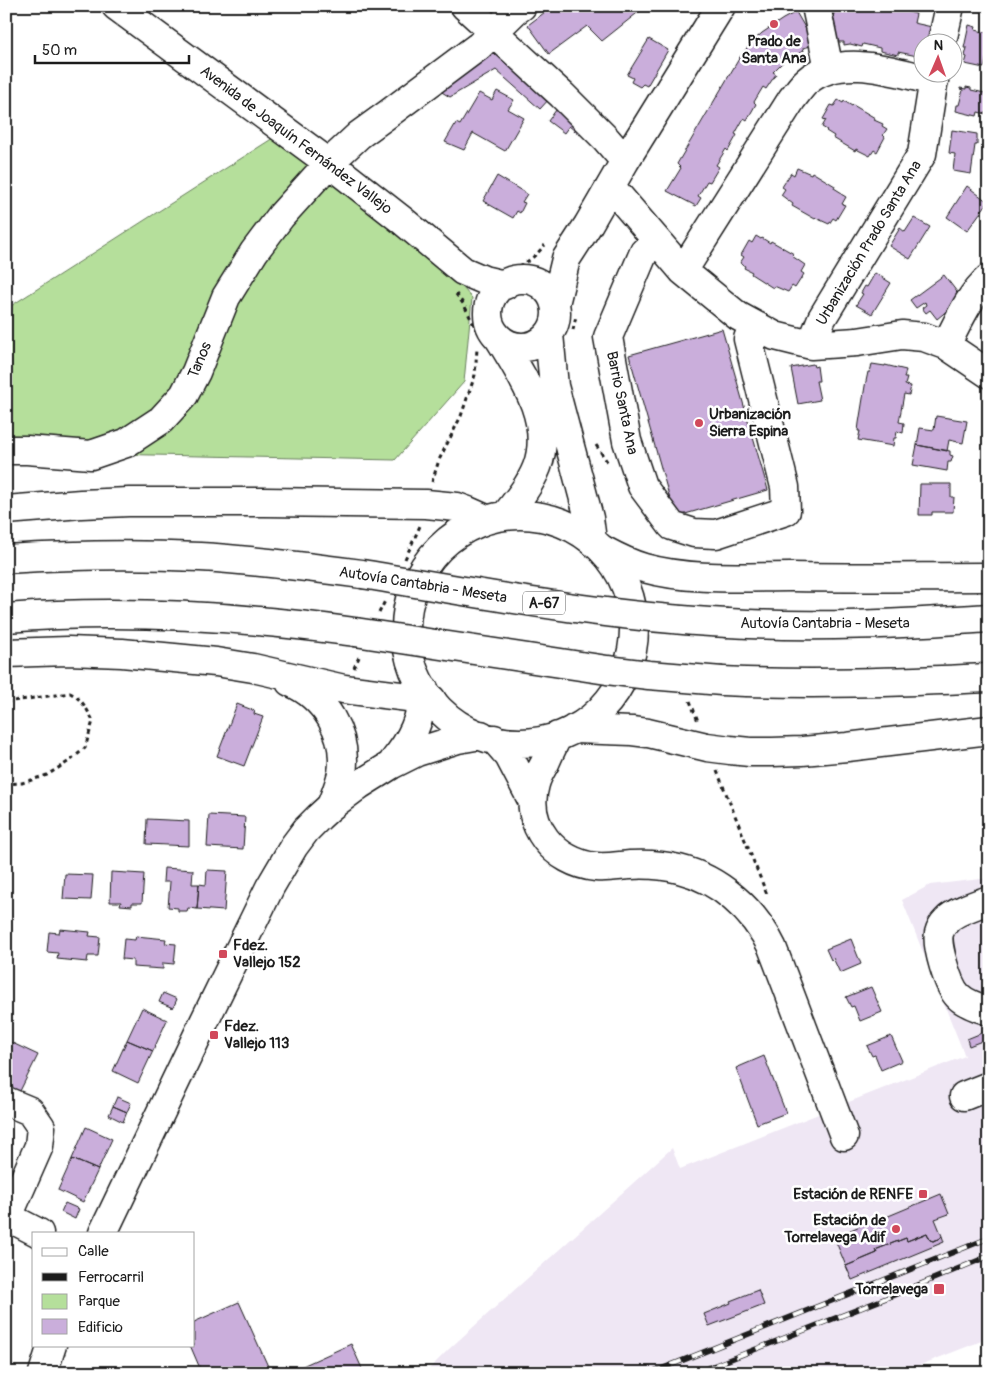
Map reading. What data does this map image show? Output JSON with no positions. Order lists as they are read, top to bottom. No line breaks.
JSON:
{"streets":{"main road":["Avenida de Joaquín Fernández Vallejo","Urbanización Prado Santa Ana","Tanos","Barrio Santa Ana","Autovía Cantabria - Meseta","A-67"]},"crossings":[["Avenida de Joaquín Fernández Vallejo","Tanos"]],"places":{"other":["Prado de Santa Ana","Urbanización Sierra Espina","Estación de Torrelavega Adif"],"transit":["Fdez. Vallejo 152","Fdez. Vallejo 113","Estación de RENFE","Torrelavega"]},"legend":["Calle","Ferrocarril","Parque","Edificio"],"scale_bar":"50 m","north":"top"}
